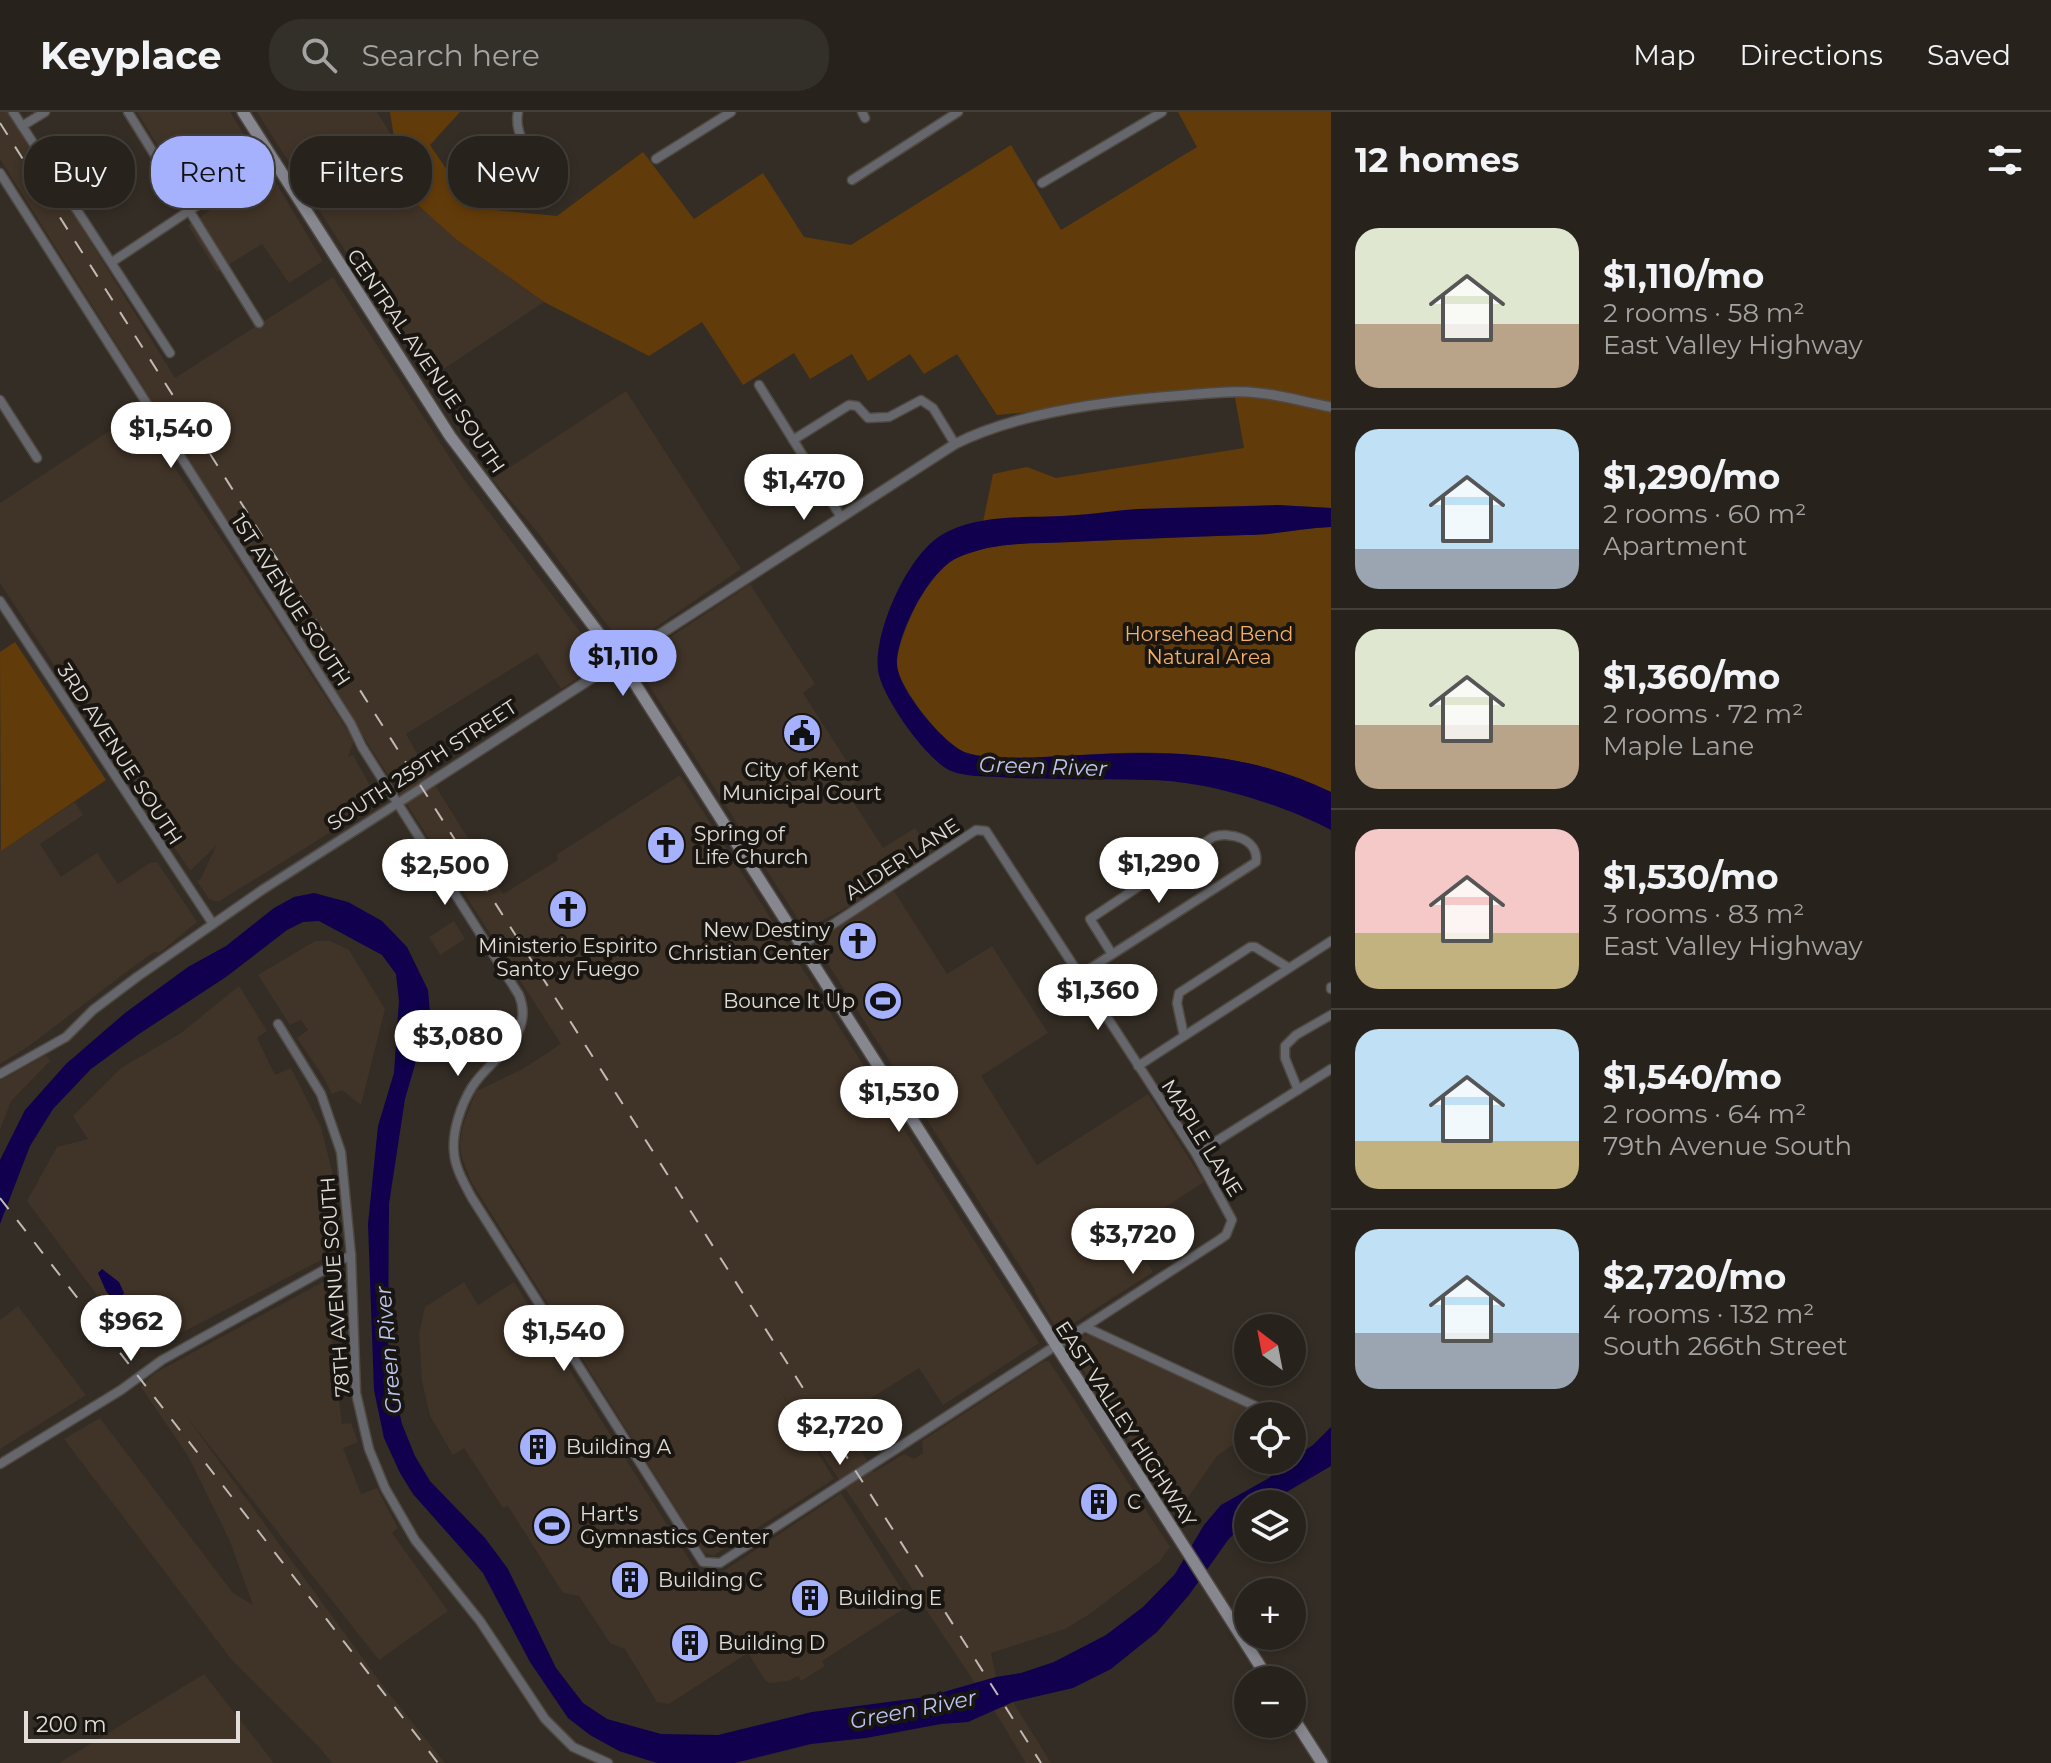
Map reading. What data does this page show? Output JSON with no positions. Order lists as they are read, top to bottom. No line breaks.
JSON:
{"streets":{"main road":["CENTRAL AVENUE SOUTH","EAST VALLEY HIGHWAY"],"street":["1ST AVENUE SOUTH","3RD AVENUE SOUTH","SOUTH 259TH STREET","ALDER LANE","MAPLE LANE","78TH AVENUE SOUTH"]},"crossings":[["CENTRAL AVENUE SOUTH","SOUTH 259TH STREET"],["CENTRAL AVENUE SOUTH","EAST VALLEY HIGHWAY"],["1ST AVENUE SOUTH","SOUTH 259TH STREET"],["1ST AVENUE SOUTH","EAST VALLEY HIGHWAY"],["3RD AVENUE SOUTH","SOUTH 259TH STREET"],["SOUTH 259TH STREET","EAST VALLEY HIGHWAY"],["ALDER LANE","MAPLE LANE"],["ALDER LANE","EAST VALLEY HIGHWAY"]],"water":["Green River"],"parks":["Horsehead Bend Natural Area"],"places":{"public building":["City of Kent Municipal Court"],"church":["Spring of Life Church","Ministerio Espirito Santo y Fuego","New Destiny Christian Center"],"sports":["Bounce It Up","Hart's Gymnastics Center"],"building":["Building A","C","Building C","Building E","Building D"]},"scale_bar":"200 m","north":"top left","page":{"header":"Keyplace","search":"Search here","nav":["Map","Directions","Saved"],"heading":"12 homes","chip":["Buy","Rent","Filters","New"],"list":[{"name":"$1,110/mo","note":"2 rooms · 58 m² · East Valley Highway"},{"name":"$1,290/mo","note":"2 rooms · 60 m² · Apartment"},{"name":"$1,360/mo","note":"2 rooms · 72 m² · Maple Lane"},{"name":"$1,530/mo","note":"3 rooms · 83 m² · East Valley Highway"},{"name":"$1,540/mo","note":"2 rooms · 64 m² · 79th Avenue South"},{"name":"$2,720/mo","note":"4 rooms · 132 m² · South 266th Street"}],"price":["$1,540","$1,470","$1,110","$1,290","$2,500","$1,360","$3,080","$1,530","$3,720","$962","$1,540","$2,720"],"map_buttons":["+","−"],"scale":"200 m"}}
